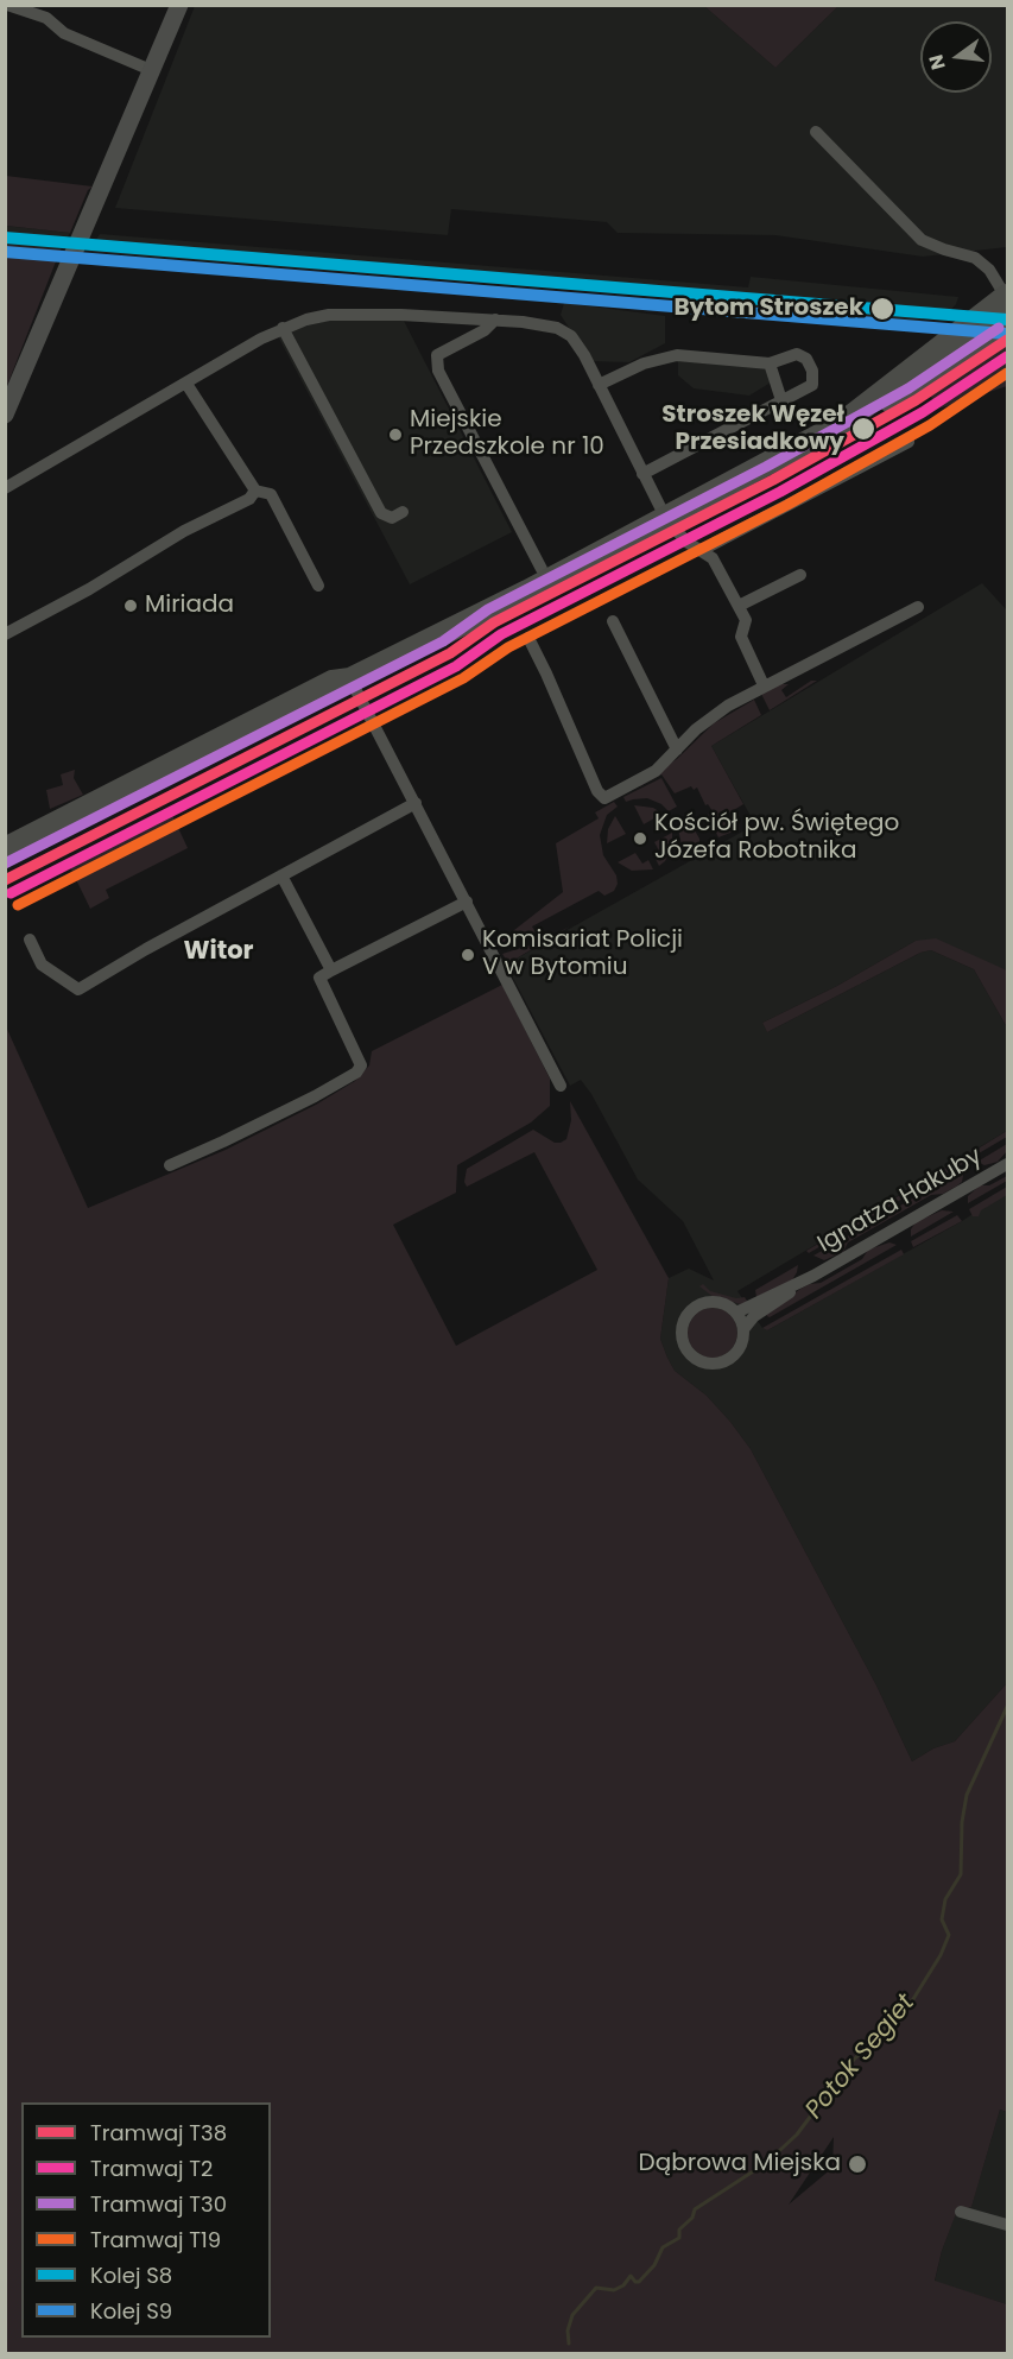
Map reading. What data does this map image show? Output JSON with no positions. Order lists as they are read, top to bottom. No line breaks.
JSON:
{"streets":{"street":["Ignatza Hakuby"]},"districts":["Witor"],"water":["Potok Segiet"],"places":["Bytom Stroszek","Stroszek Węzeł Przesiadkowy","Miejskie Przedszkole nr 10","Miriada","Kościół pw. Świętego Józefa Robotnika","Komisariat Policji V w Bytomiu","Dąbrowa Miejska"],"lines":["rail line S8","rail line S9","tram line T30","tram line T38","tram line T2","tram line T19"],"legend":["Tramwaj T38","Tramwaj T2","Tramwaj T30","Tramwaj T19","Kolej S8","Kolej S9"],"north":"left"}
